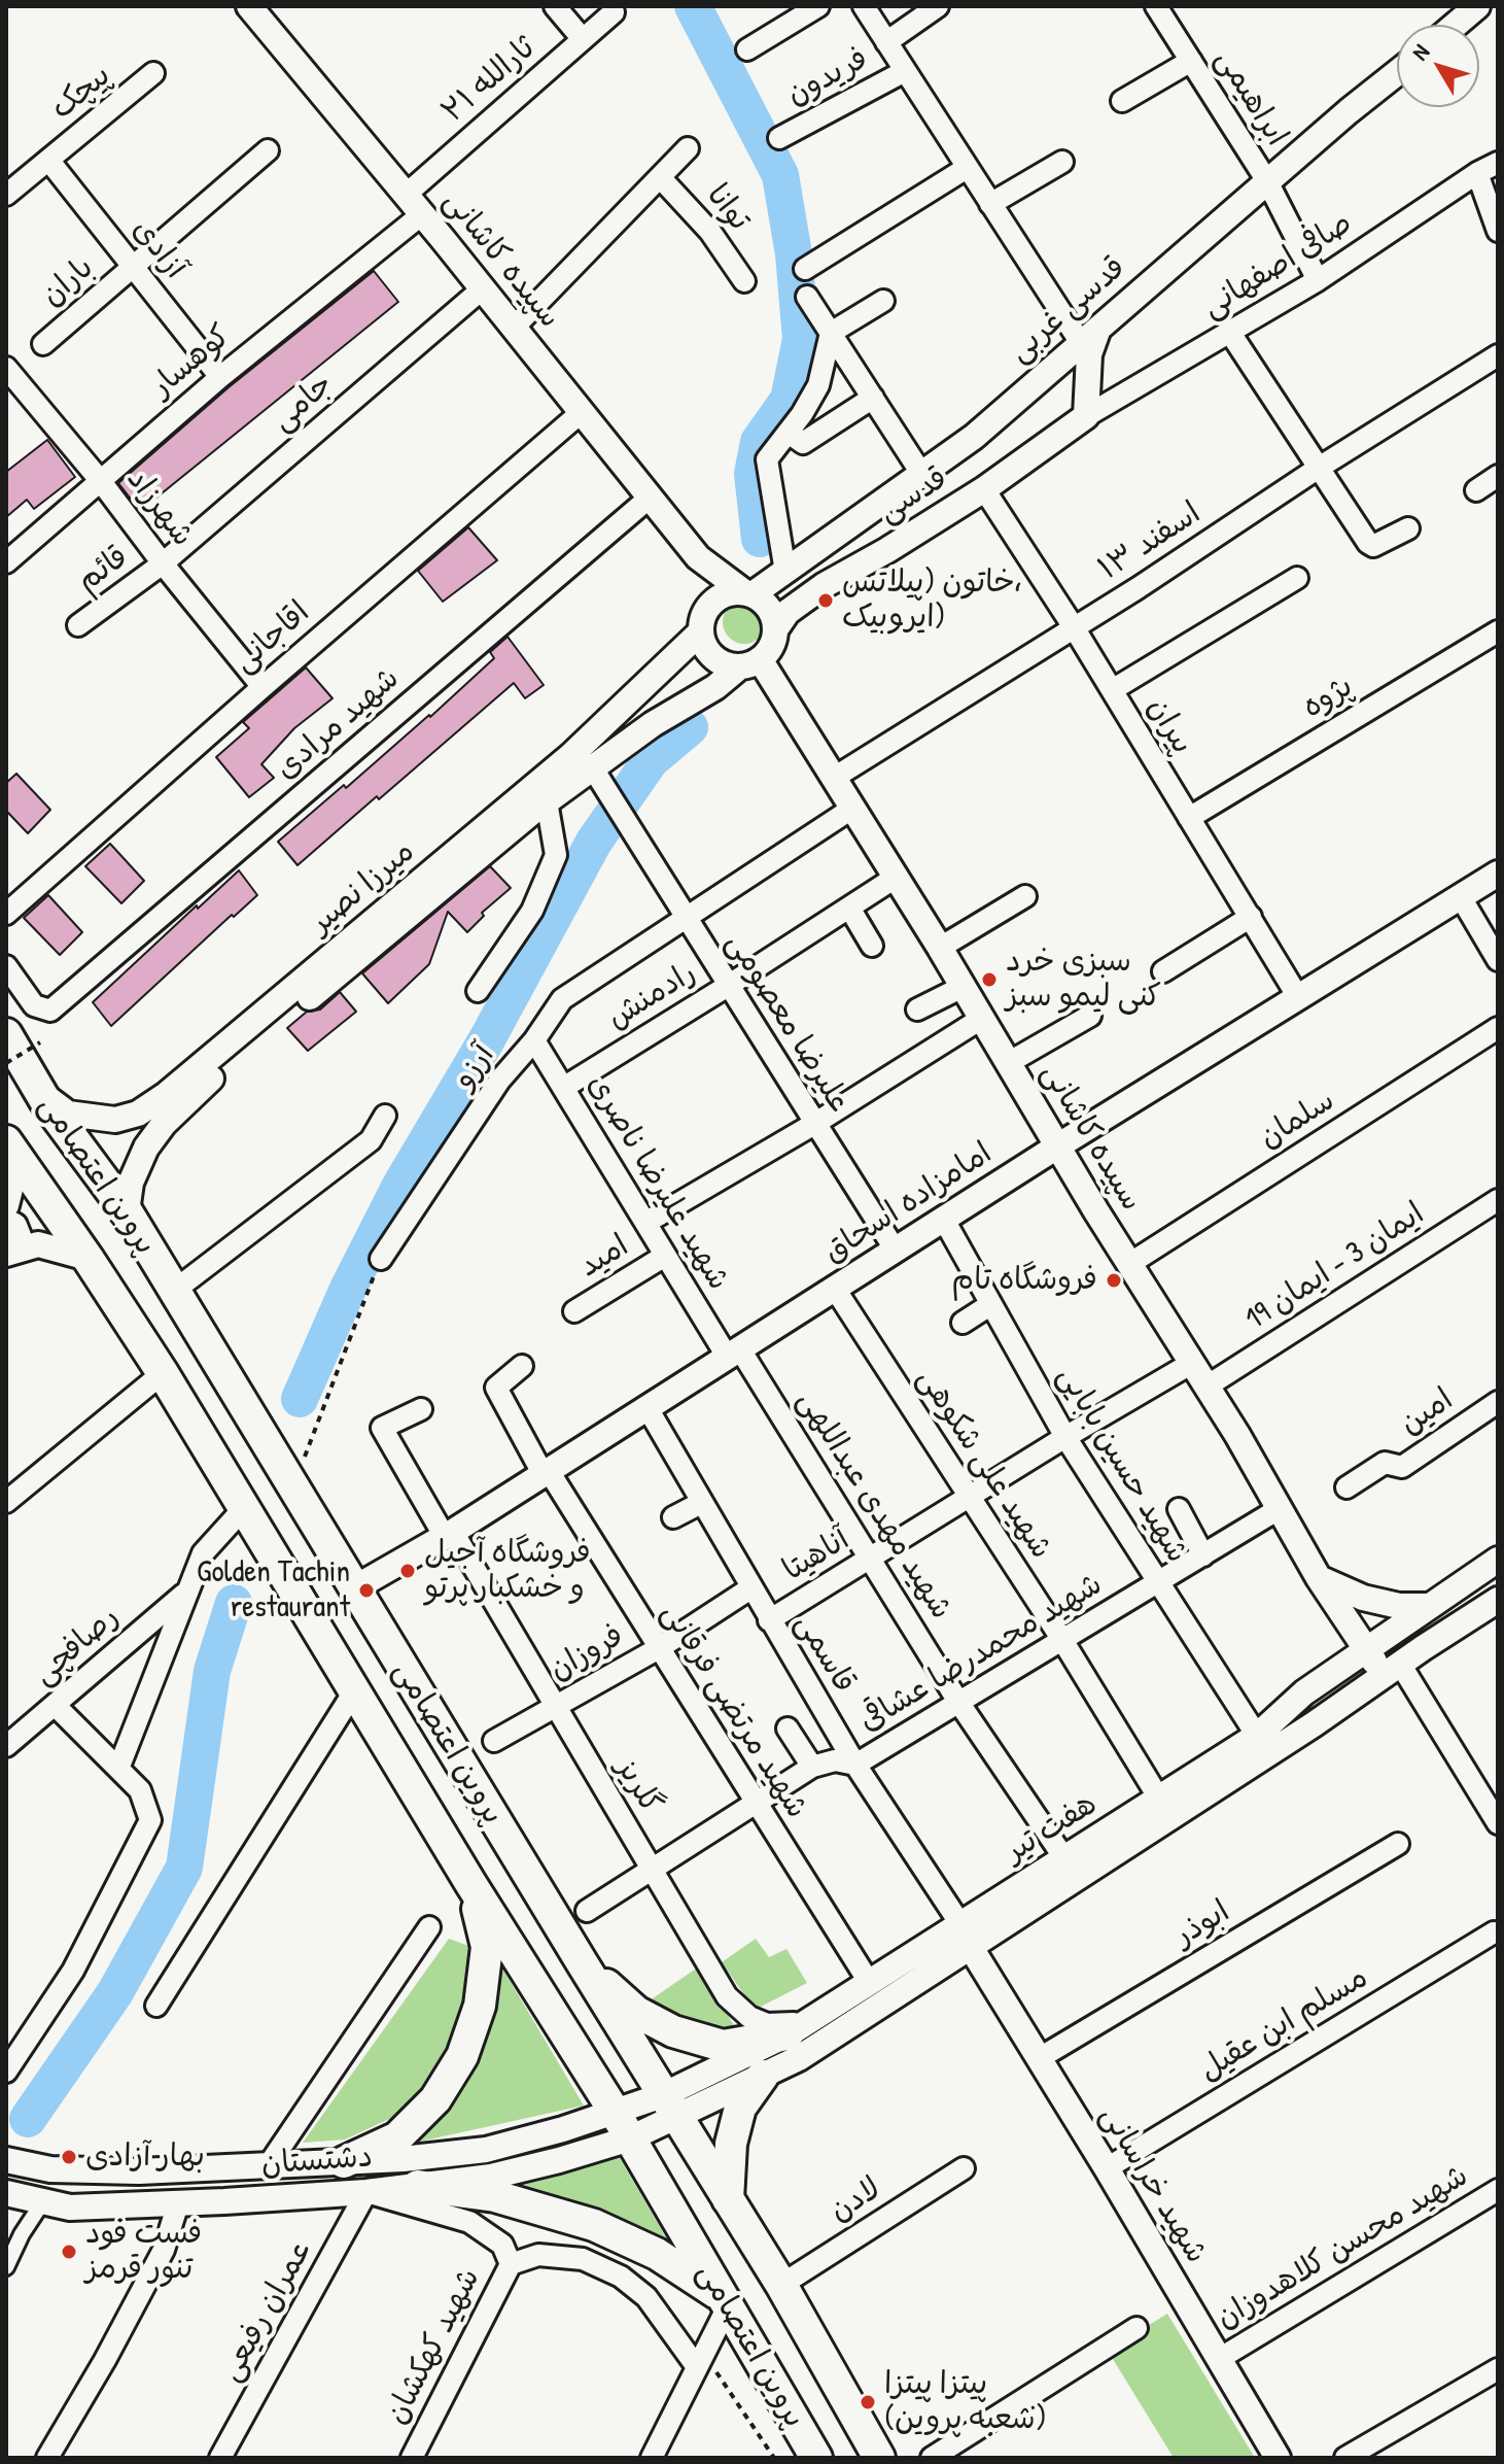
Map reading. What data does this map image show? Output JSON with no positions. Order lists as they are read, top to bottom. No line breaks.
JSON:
{"streets":{"main road":["پروین اعتصامی"],"street":["فریدون","ثارالله ۲۱","پیچک","ابراهیمی","توانا","آزادی","سپیده کاشانی","صافی اصفهانی","باران","قدسی غربی","کوهسار","جامی","قدسی","شهرزاد","اسفند ۱۳","قائم","اقاجانی","پژوه","شهید مرادی","پیران","میرزا نصیر","رادمنش","علیرضا معصومی","آرزو","سلمان","شهید علیرضا ناصری","امامزاده اسحاق","امید","ایمان 3 - ایمان 19","امین","شهید علی شکوهی","شهید حسین بابایی","شهید مهدی عبداللهی","آناهیتا","رصافچی","فروزان","قاسمی","شهید محمدرضا عشاقی","شهید مرتضی فرقانی","گلریز","هفت تیر","ابوذر","مسلم ابن عقیل","دشتستان","شهید خراسانی","لادن","شهید محسن کلاهدوزان","عمران رفیعی","شهید کهکشان"]},"crossings":[["ثارالله ۲۱","سپیده کاشانی"],["پیچک","آزادی"],["ابراهیمی","صافی اصفهانی"],["ابراهیمی","قدسی غربی"],["آزادی","باران"],["آزادی","کوهسار"],["سپیده کاشانی","قدسی غربی"],["سپیده کاشانی","کوهسار"],["سپیده کاشانی","جامی"],["سپیده کاشانی","قدسی"],["سپیده کاشانی","اسفند ۱۳"],["سپیده کاشانی","اقاجانی"],["سپیده کاشانی","شهید مرادی"],["سپیده کاشانی","میرزا نصیر"],["سپیده کاشانی","رادمنش"],["سپیده کاشانی","آرزو"],["سپیده کاشانی","سلمان"],["سپیده کاشانی","امامزاده اسحاق"],["سپیده کاشانی","ایمان 3 - ایمان 19"],["سپیده کاشانی","آناهیتا"],["سپیده کاشانی","شهید محمدرضا عشاقی"],["سپیده کاشانی","هفت تیر"],["صافی اصفهانی","قدسی"],["قدسی غربی","قدسی"],["قدسی غربی","میرزا نصیر"],["کوهسار","شهرزاد"],["جامی","شهرزاد"],["جامی","قائم"],["قدسی","پیران"],["قدسی","میرزا نصیر"],["شهرزاد","قائم"],["شهرزاد","اقاجانی"],["اسفند ۱۳","پیران"],["پژوه","پیران"],["پیران","امامزاده اسحاق"],["میرزا نصیر","علیرضا معصومی"],["میرزا نصیر","پروین اعتصامی"],["رادمنش","علیرضا معصومی"],["رادمنش","شهید علیرضا ناصری"],["علیرضا معصومی","آرزو"],["علیرضا معصومی","امامزاده اسحاق"],["آرزو","شهید علیرضا ناصری"],["پروین اعتصامی","امامزاده اسحاق"],["پروین اعتصامی","هفت تیر"],["پروین اعتصامی","دشتستان"],["پروین اعتصامی","لادن"],["شهید علیرضا ناصری","امامزاده اسحاق"],["شهید علیرضا ناصری","امید"],["شهید علیرضا ناصری","شهید مهدی عبداللهی"],["امامزاده اسحاق","شهید علی شکوهی"],["امامزاده اسحاق","شهید حسین بابایی"],["امامزاده اسحاق","شهید مهدی عبداللهی"],["امامزاده اسحاق","قاسمی"],["امامزاده اسحاق","شهید مرتضی فرقانی"],["امامزاده اسحاق","گلریز"],["شهید علی شکوهی","آناهیتا"],["شهید علی شکوهی","شهید محمدرضا عشاقی"],["شهید علی شکوهی","هفت تیر"],["شهید حسین بابایی","آناهیتا"],["شهید حسین بابایی","شهید محمدرضا عشاقی"],["شهید حسین بابایی","هفت تیر"],["شهید مهدی عبداللهی","آناهیتا"],["شهید مهدی عبداللهی","شهید محمدرضا عشاقی"],["شهید مهدی عبداللهی","هفت تیر"],["آناهیتا","قاسمی"],["فروزان","قاسمی"],["فروزان","شهید مرتضی فرقانی"],["فروزان","گلریز"],["قاسمی","شهید محمدرضا عشاقی"],["قاسمی","هفت تیر"],["قاسمی","شهید خراسانی"],["شهید محمدرضا عشاقی","شهید مرتضی فرقانی"],["شهید محمدرضا عشاقی","گلریز"],["شهید مرتضی فرقانی","هفت تیر"],["گلریز","هفت تیر"],["هفت تیر","دشتستان"],["هفت تیر","شهید خراسانی"],["ابوذر","شهید خراسانی"],["مسلم ابن عقیل","شهید خراسانی"],["دشتستان","عمران رفیعی"],["شهید خراسانی","شهید محسن کلاهدوزان"]],"places":["خاتون (پیلاتس، ایروبیک)","سبزی خرد کنی لیمو سبز","فروشگاه تام","فروشگاه آجیل و خشکبار پرتو","Golden Tachin restaurant","بهار آزادی","فست فود تنور قرمز","پیتزا پیتزا (شعبه پروین)"],"north":"top left"}
